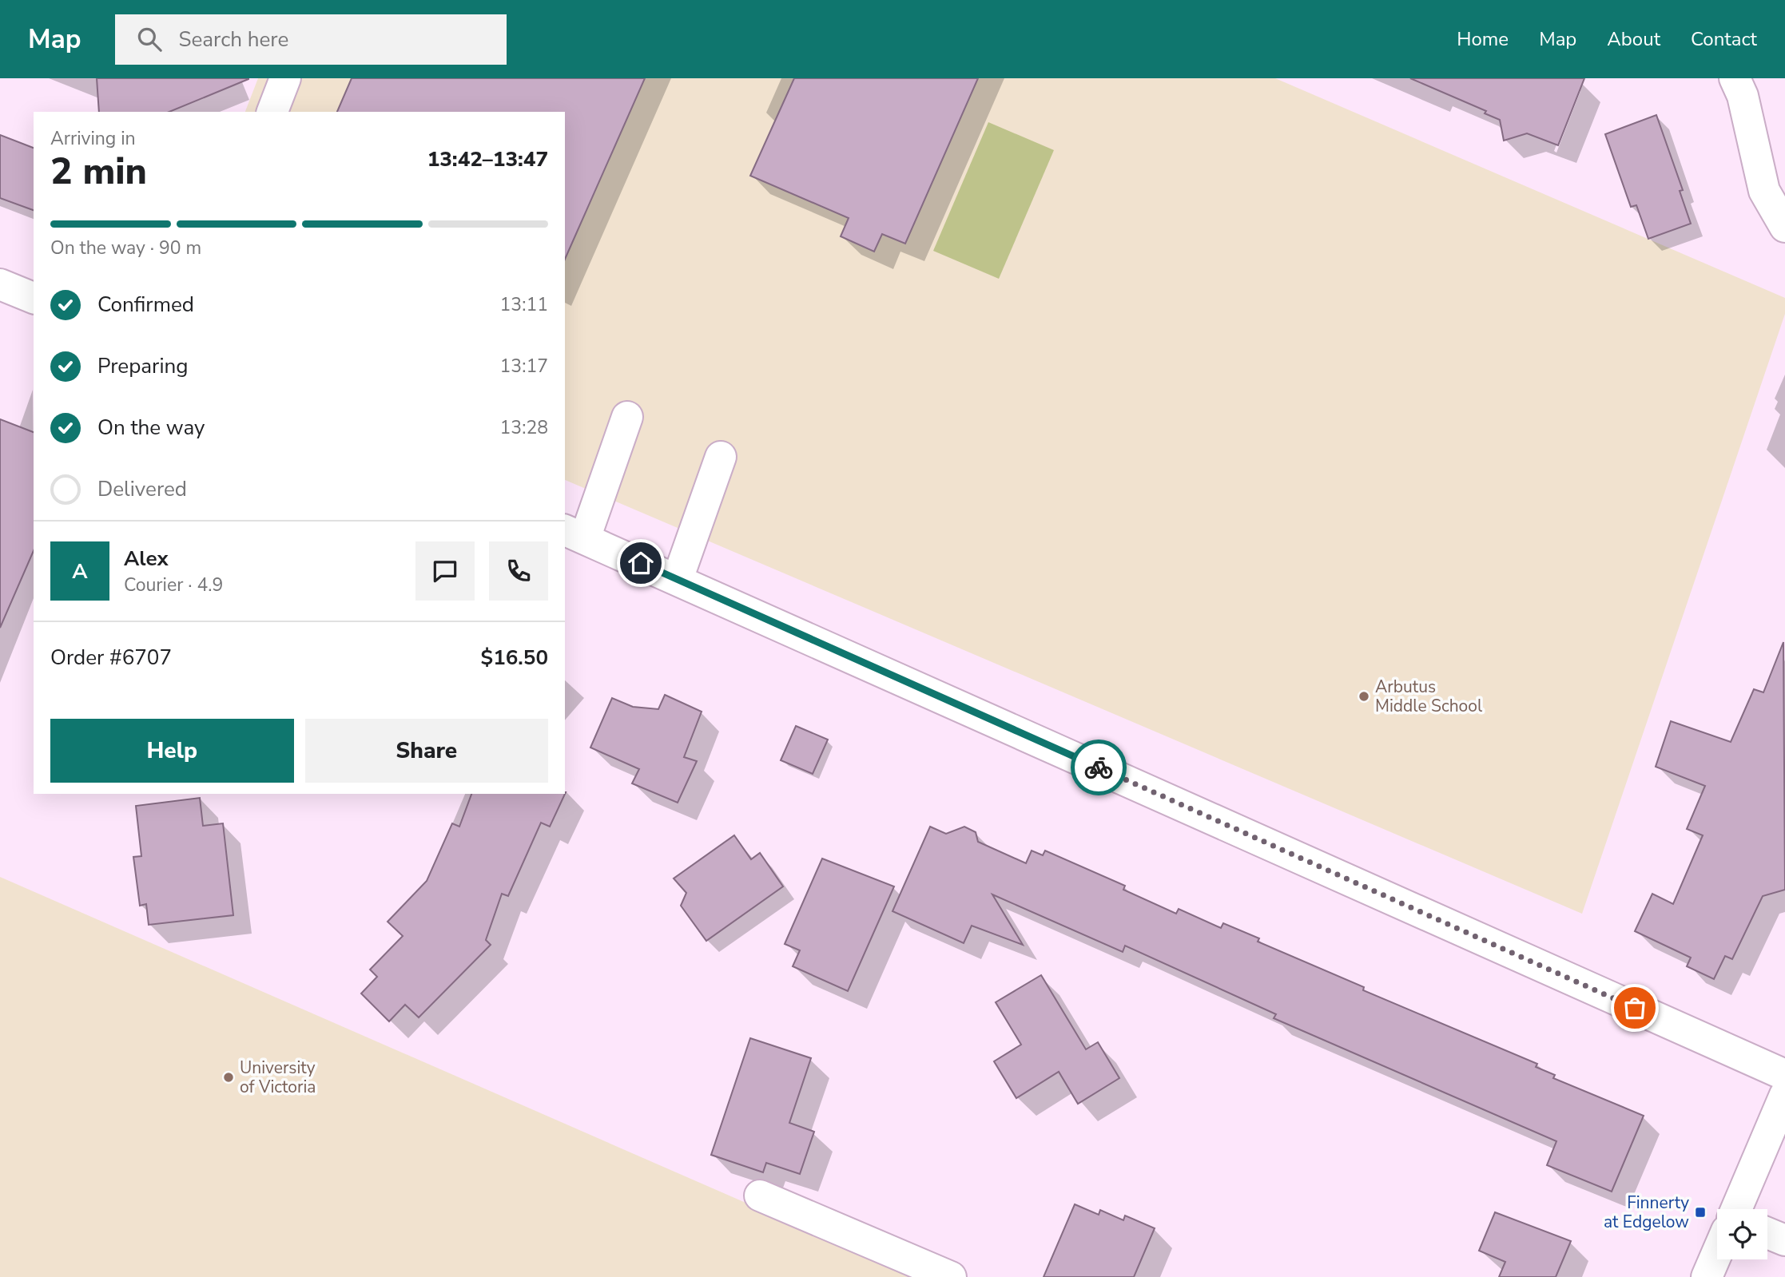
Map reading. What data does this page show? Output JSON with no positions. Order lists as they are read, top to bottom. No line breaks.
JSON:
{"places":{"other":["Arbutus Middle School","University of Victoria"],"transit":["Finnerty at Edgelow"]},"page":{"header":"Map","search":"Search here","nav":["Home","Map","About","Contact"],"heading":["2 min","Arriving in","13:42–13:47"],"panel":["Alex","Courier · 4.9","Order #6707","$16.50"],"bar":"On the way · 90 m","list":[["Confirmed","13:11"],["Preparing","13:17"],["On the way","13:28"],"Delivered"],"round":"A","buttons":["Help","Share"]}}
